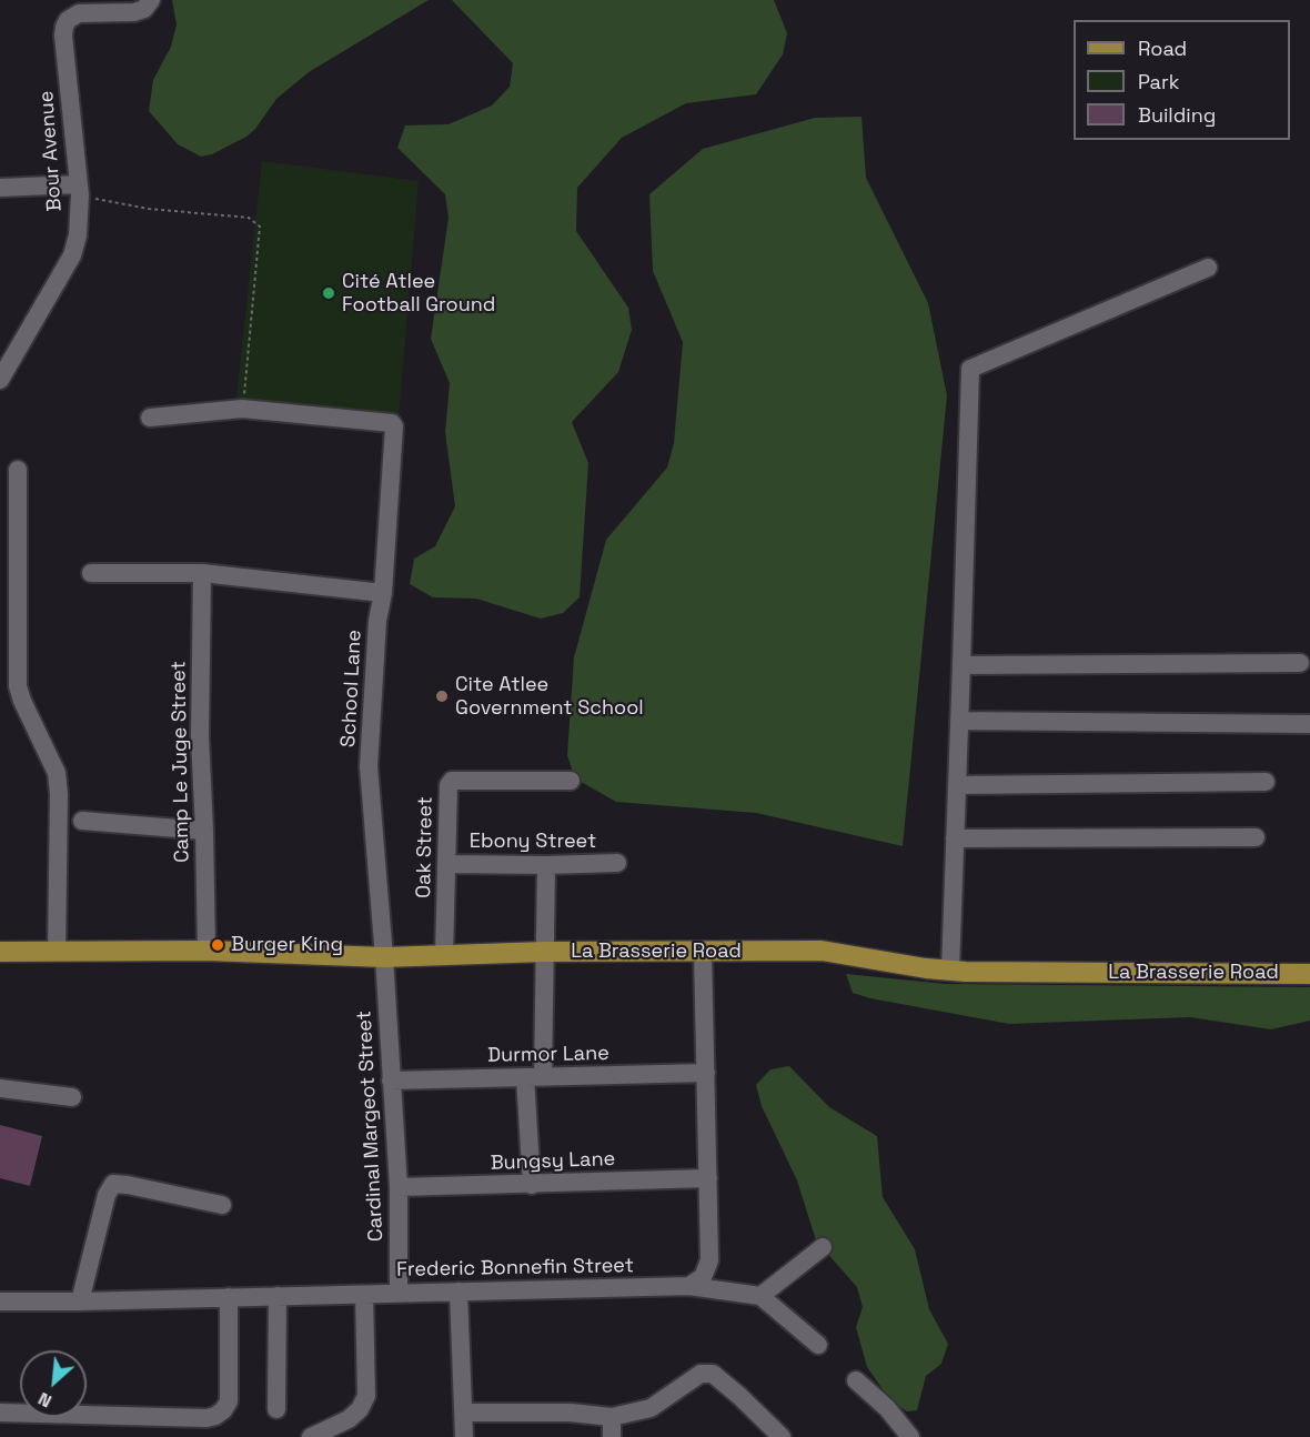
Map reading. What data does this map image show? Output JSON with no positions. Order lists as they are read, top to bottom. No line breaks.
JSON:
{"streets":{"main road":["La Brasserie Road"],"street":["Bour Avenue","School Lane","Camp Le Juge Street","Ebony Street","Oak Street","Durmor Lane","Cardinal Margeot Street","Bungsy Lane","Frederic Bonnefin Street"]},"crossings":[["School Lane","La Brasserie Road"],["School Lane","Cardinal Margeot Street"],["Camp Le Juge Street","La Brasserie Road"],["Ebony Street","Oak Street"],["Oak Street","La Brasserie Road"],["La Brasserie Road","Cardinal Margeot Street"],["Durmor Lane","Cardinal Margeot Street"],["Cardinal Margeot Street","Bungsy Lane"],["Cardinal Margeot Street","Frederic Bonnefin Street"]],"places":["Cité Atlee Football Ground","Cite Atlee Government School","Burger King"],"legend":["Road","Park","Building"],"north":"bottom left"}
